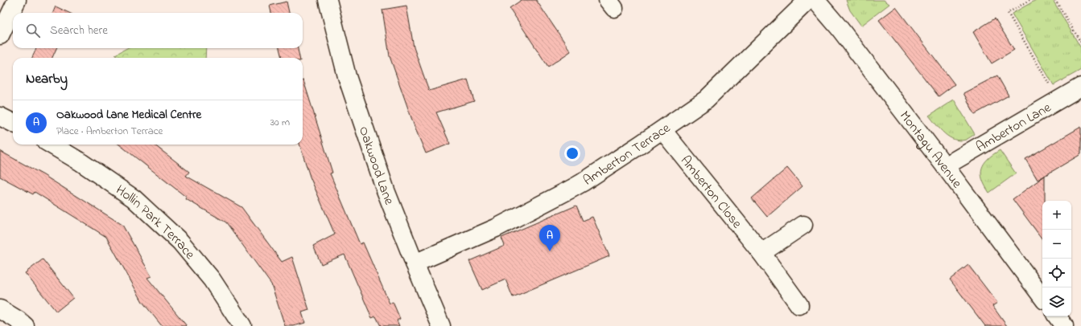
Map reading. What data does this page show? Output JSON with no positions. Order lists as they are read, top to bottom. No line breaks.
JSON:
{"streets":{"street":["Amberton Lane","Montagu Avenue","Amberton Terrace","Oakwood Lane","Amberton Close","Hollin Park Terrace"]},"crossings":[["Amberton Lane","Montagu Avenue"],["Amberton Terrace","Oakwood Lane"],["Amberton Terrace","Amberton Close"]],"page":{"search":"Search here","heading":"Nearby","list":[{"mark":"A","name":"Oakwood Lane Medical Centre","note":"Place · Amberton Terrace","value":"30 m"}],"map_buttons":["+","−"],"pins":"A"}}
